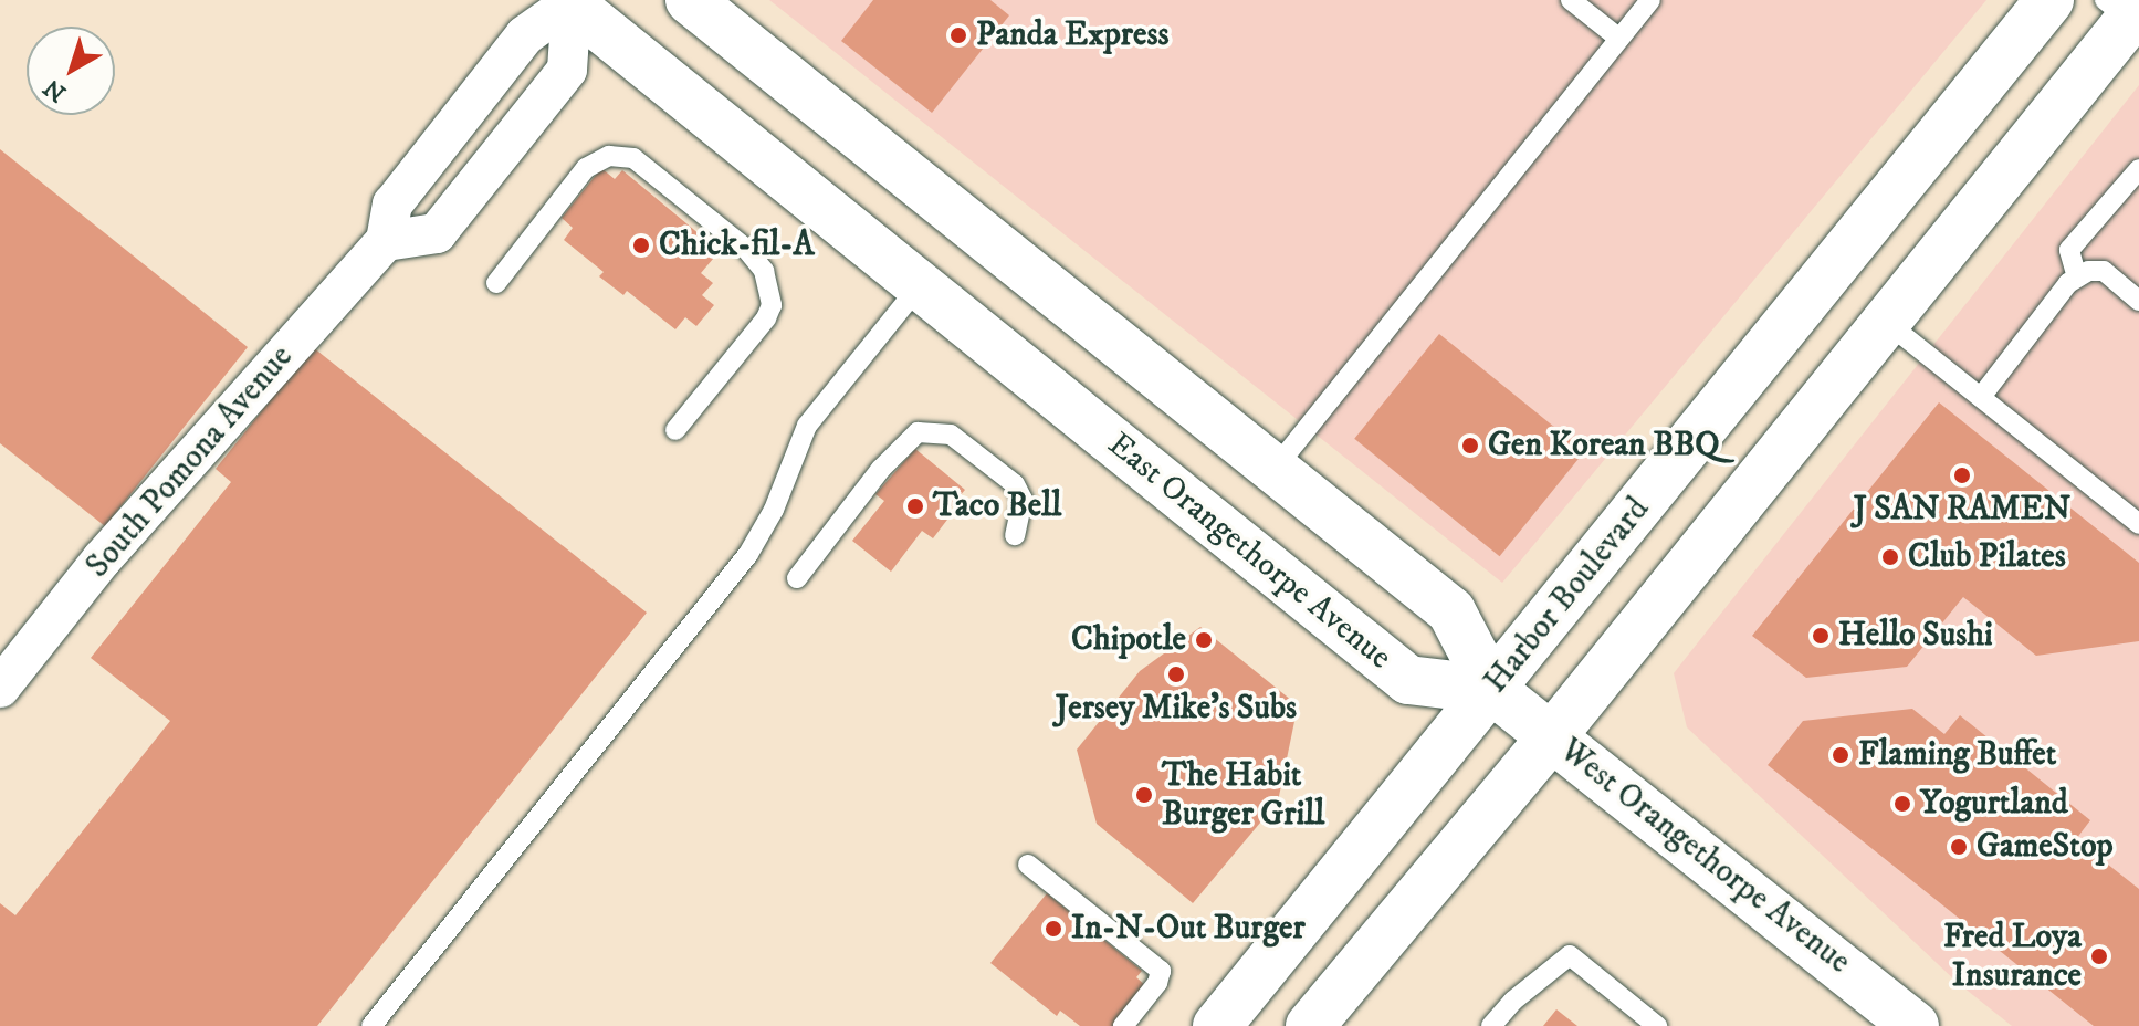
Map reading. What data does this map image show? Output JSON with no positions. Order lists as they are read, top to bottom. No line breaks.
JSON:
{"streets":{"main road":["East Orangethorpe Avenue","Harbor Boulevard","West Orangethorpe Avenue"],"street":["South Pomona Avenue"]},"crossings":[["South Pomona Avenue","East Orangethorpe Avenue"],["East Orangethorpe Avenue","Harbor Boulevard"],["East Orangethorpe Avenue","West Orangethorpe Avenue"],["Harbor Boulevard","West Orangethorpe Avenue"]],"places":["Panda Express","Chick-fil-A","Gen Korean BBQ","J SAN RAMEN","Taco Bell","Club Pilates","Hello Sushi","Chipotle","Jersey Mike's Subs","Flaming Buffet","The Habit Burger Grill","Yogurtland","GameStop","In-N-Out Burger","Fred Loya Insurance"],"north":"bottom left"}
